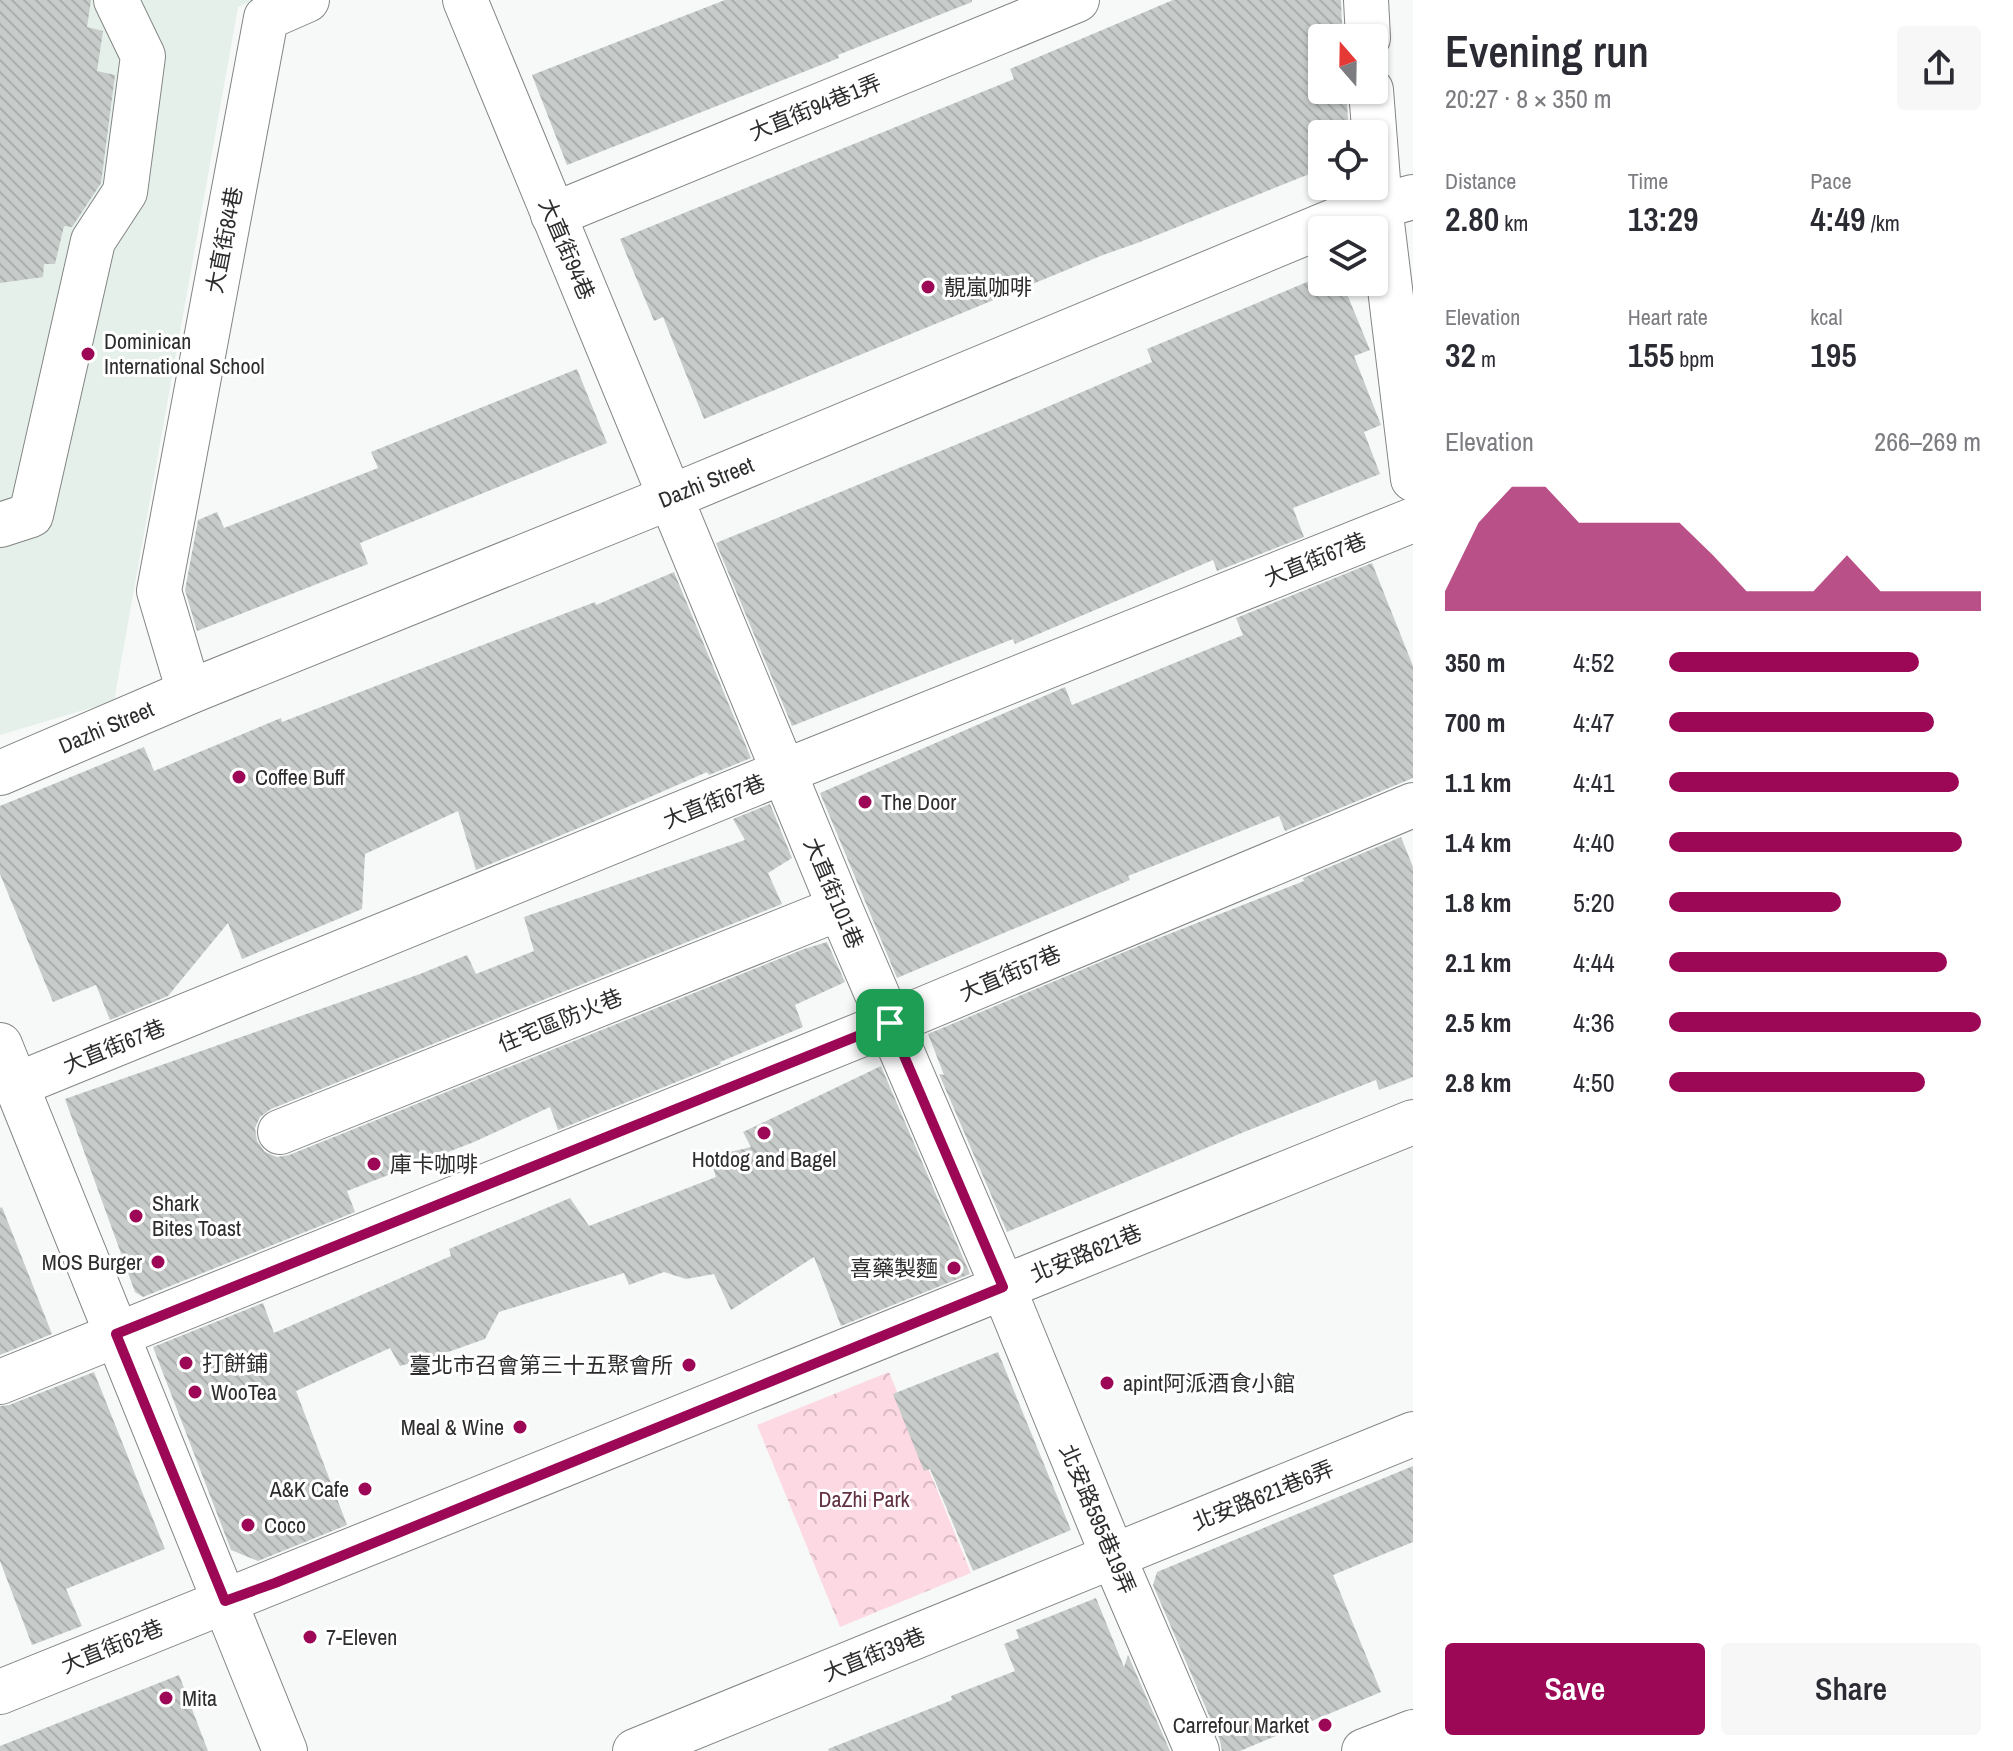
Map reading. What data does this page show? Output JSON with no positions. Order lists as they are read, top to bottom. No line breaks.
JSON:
{"streets":{"street":["大直街94巷1弄","大直街84巷","大直街94巷","Dazhi Street","大直街67巷","大直街101巷","大直街57巷","住宅區防火巷","北安路621巷","北安路621巷6弄","北安路595巷19弄","大直街62巷","大直街39巷"]},"crossings":[["大直街94巷1弄","大直街94巷"],["大直街84巷","Dazhi Street"],["大直街94巷","Dazhi Street"],["大直街94巷","大直街101巷"],["Dazhi Street","大直街101巷"],["大直街67巷","大直街101巷"],["大直街101巷","大直街57巷"],["大直街101巷","住宅區防火巷"],["大直街101巷","北安路621巷"],["大直街101巷","北安路595巷19弄"],["北安路621巷","北安路595巷19弄"],["北安路621巷","大直街62巷"],["北安路621巷6弄","北安路595巷19弄"],["北安路621巷6弄","大直街39巷"],["北安路595巷19弄","大直街39巷"]],"parks":["DaZhi Park"],"places":["靚嵐咖啡","Dominican International School","Coffee Buff","The Door","Hotdog and Bagel","庫卡咖啡","Shark Bites Toast","MOS Burger","喜藥製麵","打餅鋪","臺北市召會第三十五聚會所","apint阿派酒食小館","WooTea","Meal & Wine","A&K Cafe","Coco","7-Eleven","Mita","Carrefour Market"],"north":"top","page":{"heading":["Evening run","20:27 · 8 × 350 m"],"stats":[["Distance","2.80 km"],["Time","13:29"],["Pace","4:49 /km"],["Elevation","32 m"],["Heart rate","155 bpm"],["kcal","195"]],"chart":["Elevation","266–269 m"],"list":[{"name":"350 m","note":"4:52"},{"name":"700 m","note":"4:47"},{"name":"1.1 km","note":"4:41"},{"name":"1.4 km","note":"4:40"},{"name":"1.8 km","note":"5:20"},{"name":"2.1 km","note":"4:44"},{"name":"2.5 km","note":"4:36"},{"name":"2.8 km","note":"4:50"}],"buttons":["Save","Share"]}}
